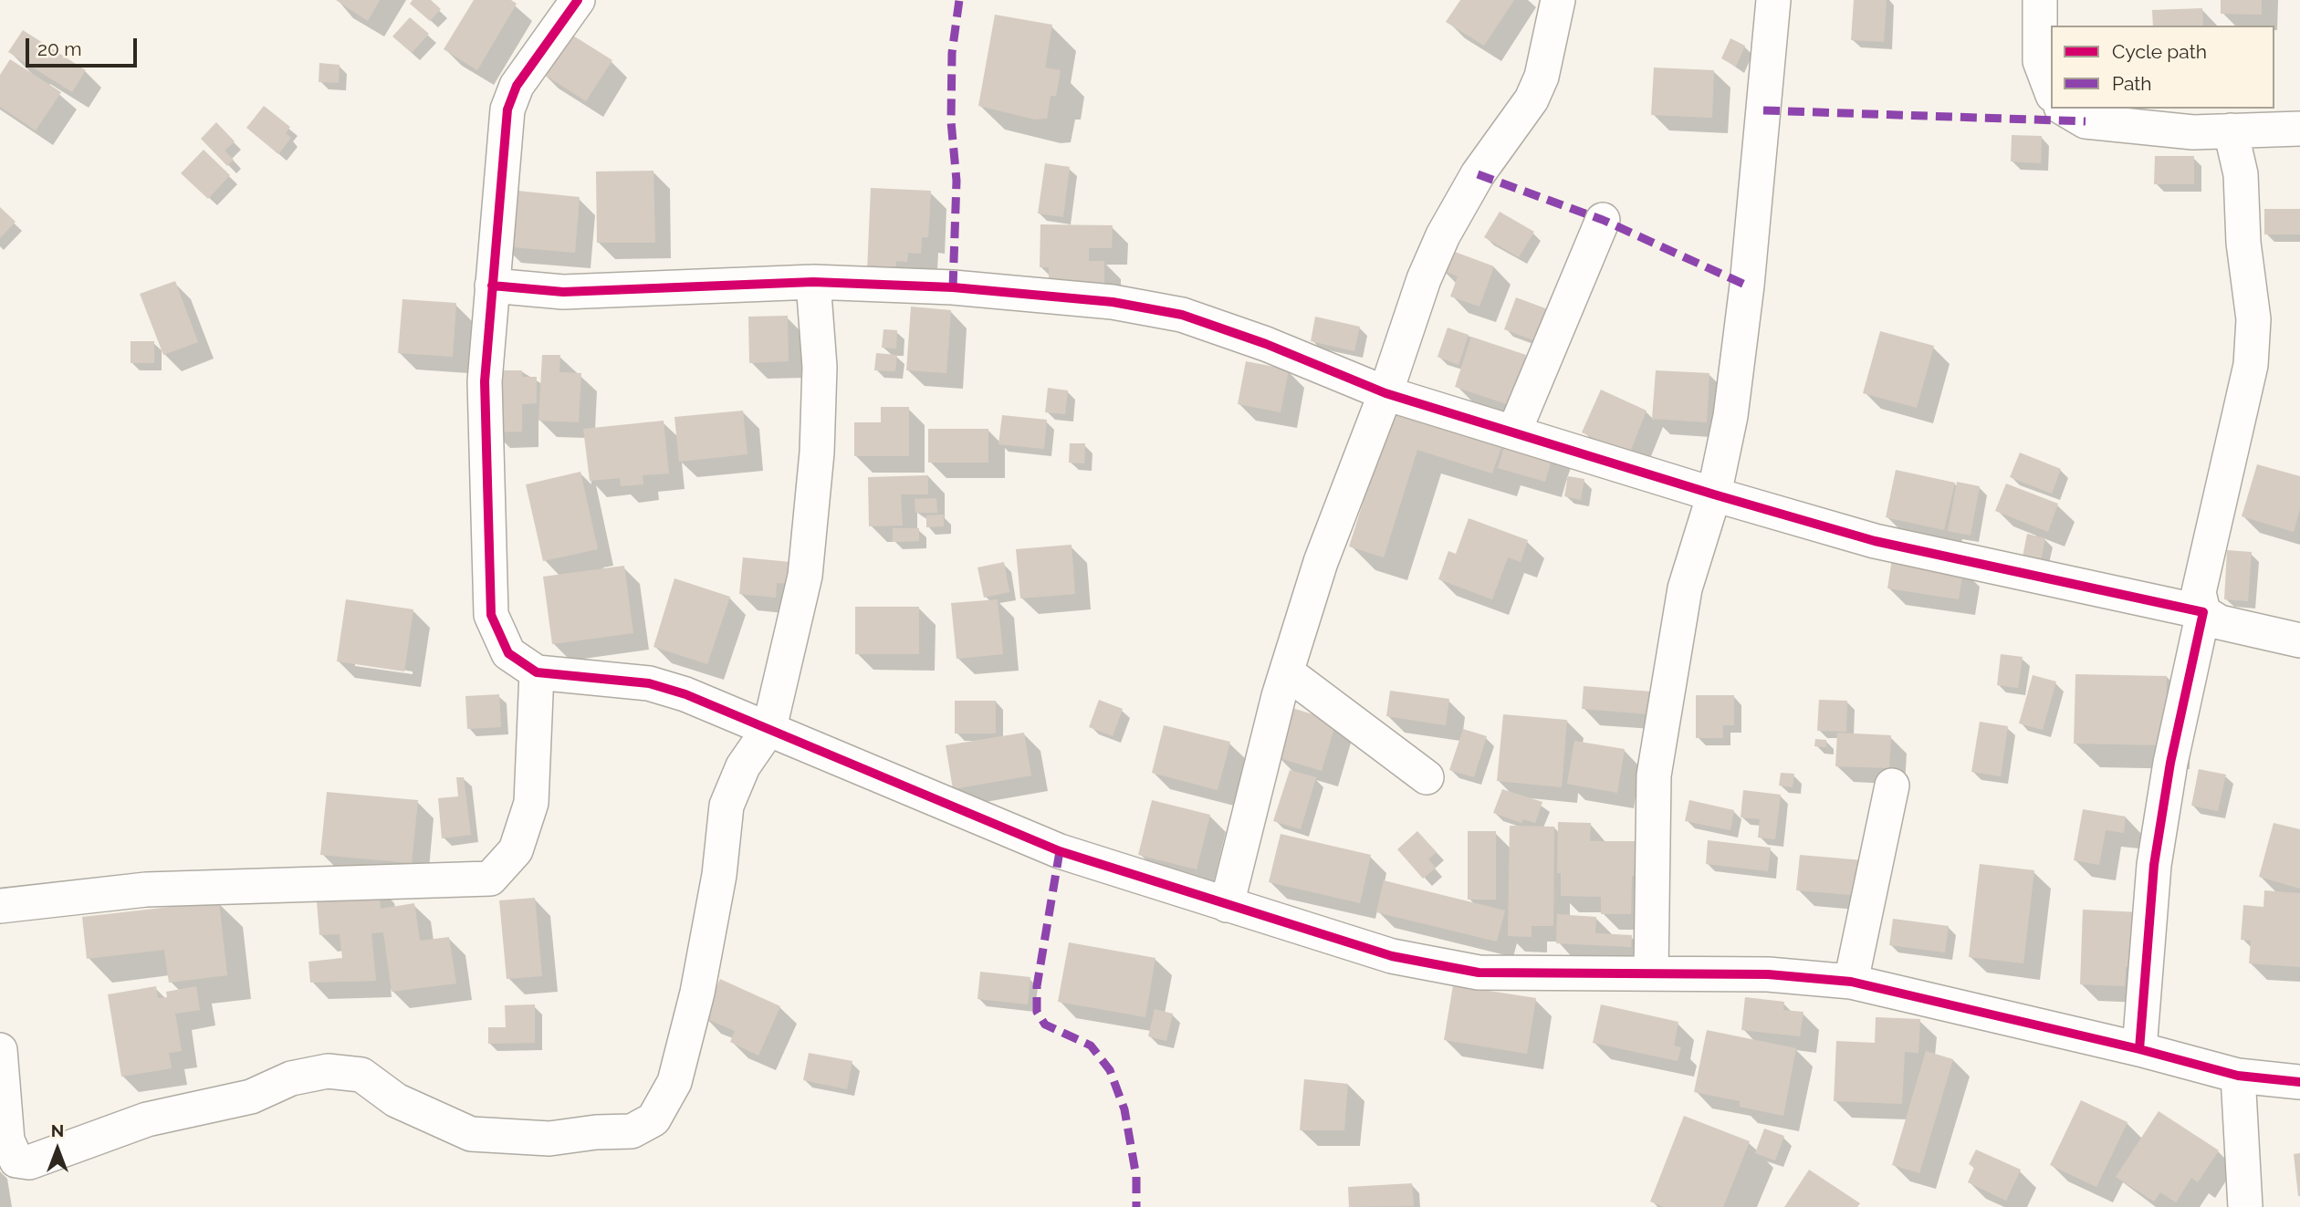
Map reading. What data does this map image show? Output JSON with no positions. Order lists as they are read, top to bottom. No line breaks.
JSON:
{"legend":["Cycle path","Path"],"scale_bar":"20 m","north":"top"}
